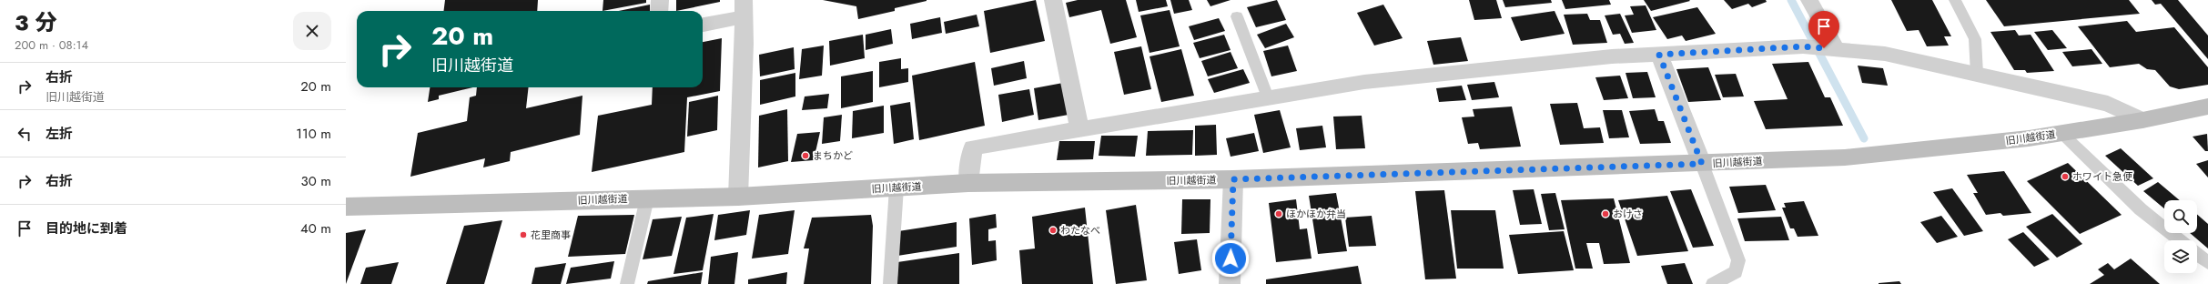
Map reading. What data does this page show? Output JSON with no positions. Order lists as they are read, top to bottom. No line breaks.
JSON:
{"streets":{"main road":["旧川越街道"]},"places":["まちかど","ホワイト急便","ほかほか弁当","おけさ","わたなべ","花里商事"],"page":{"heading":["3 分","200 m · 08:14"],"turn":["20 m","旧川越街道"],"list":[{"name":"右折","note":"旧川越街道","value":"20 m"},{"name":"左折","value":"110 m"},{"name":"右折","value":"30 m"},{"name":"目的地に到着","value":"40 m"}]}}
